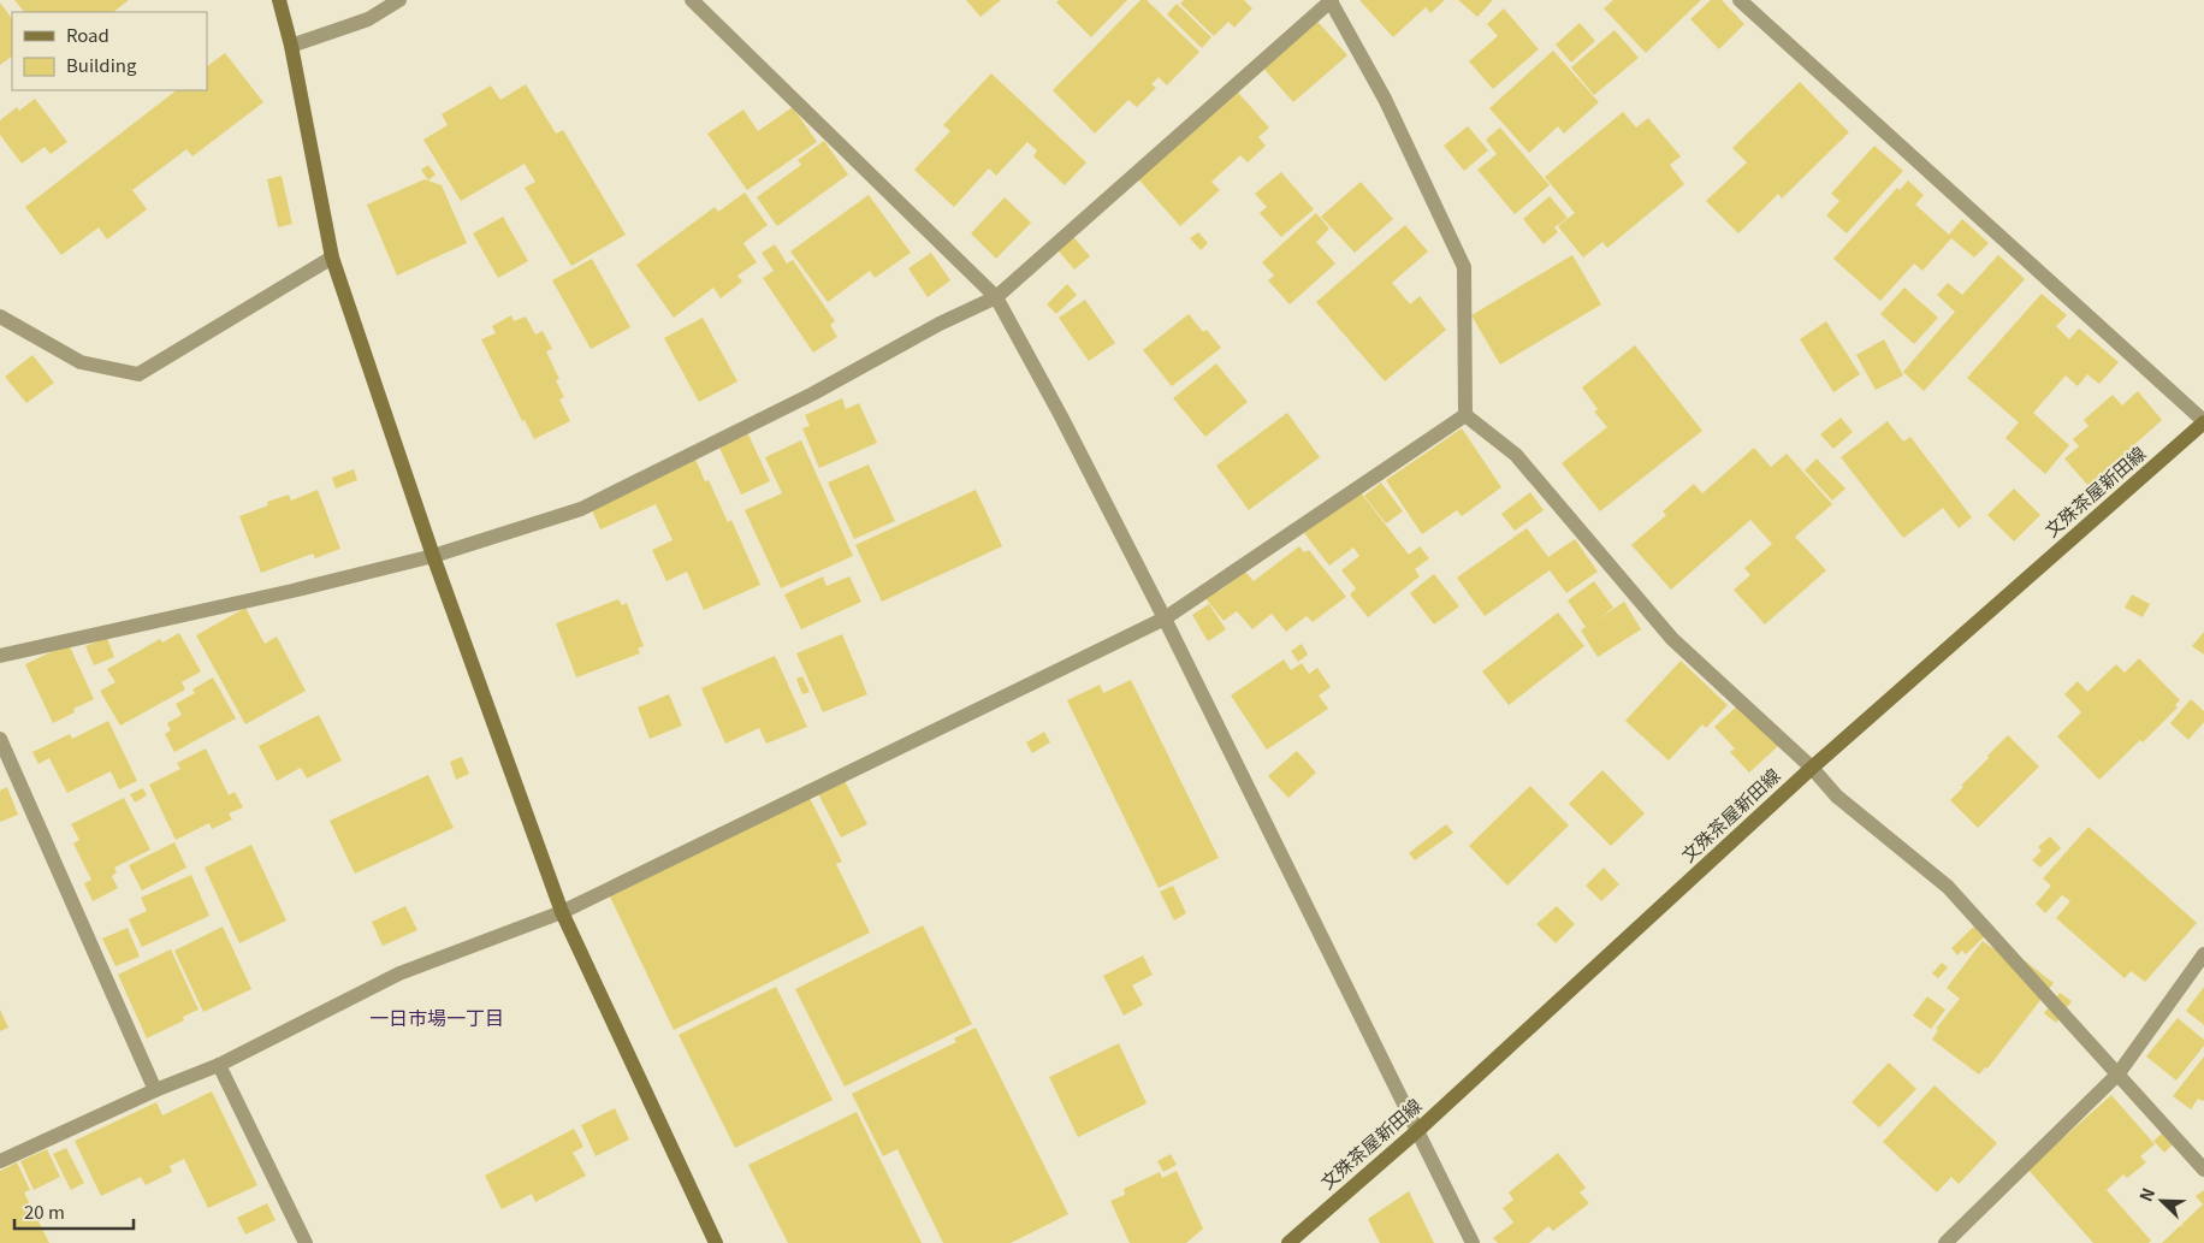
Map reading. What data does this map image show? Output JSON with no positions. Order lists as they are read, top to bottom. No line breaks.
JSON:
{"streets":{"street":["文殊茶屋新田線"]},"districts":["一日市場一丁目"],"legend":["Road","Building"],"scale_bar":"20 m","north":"top left"}
